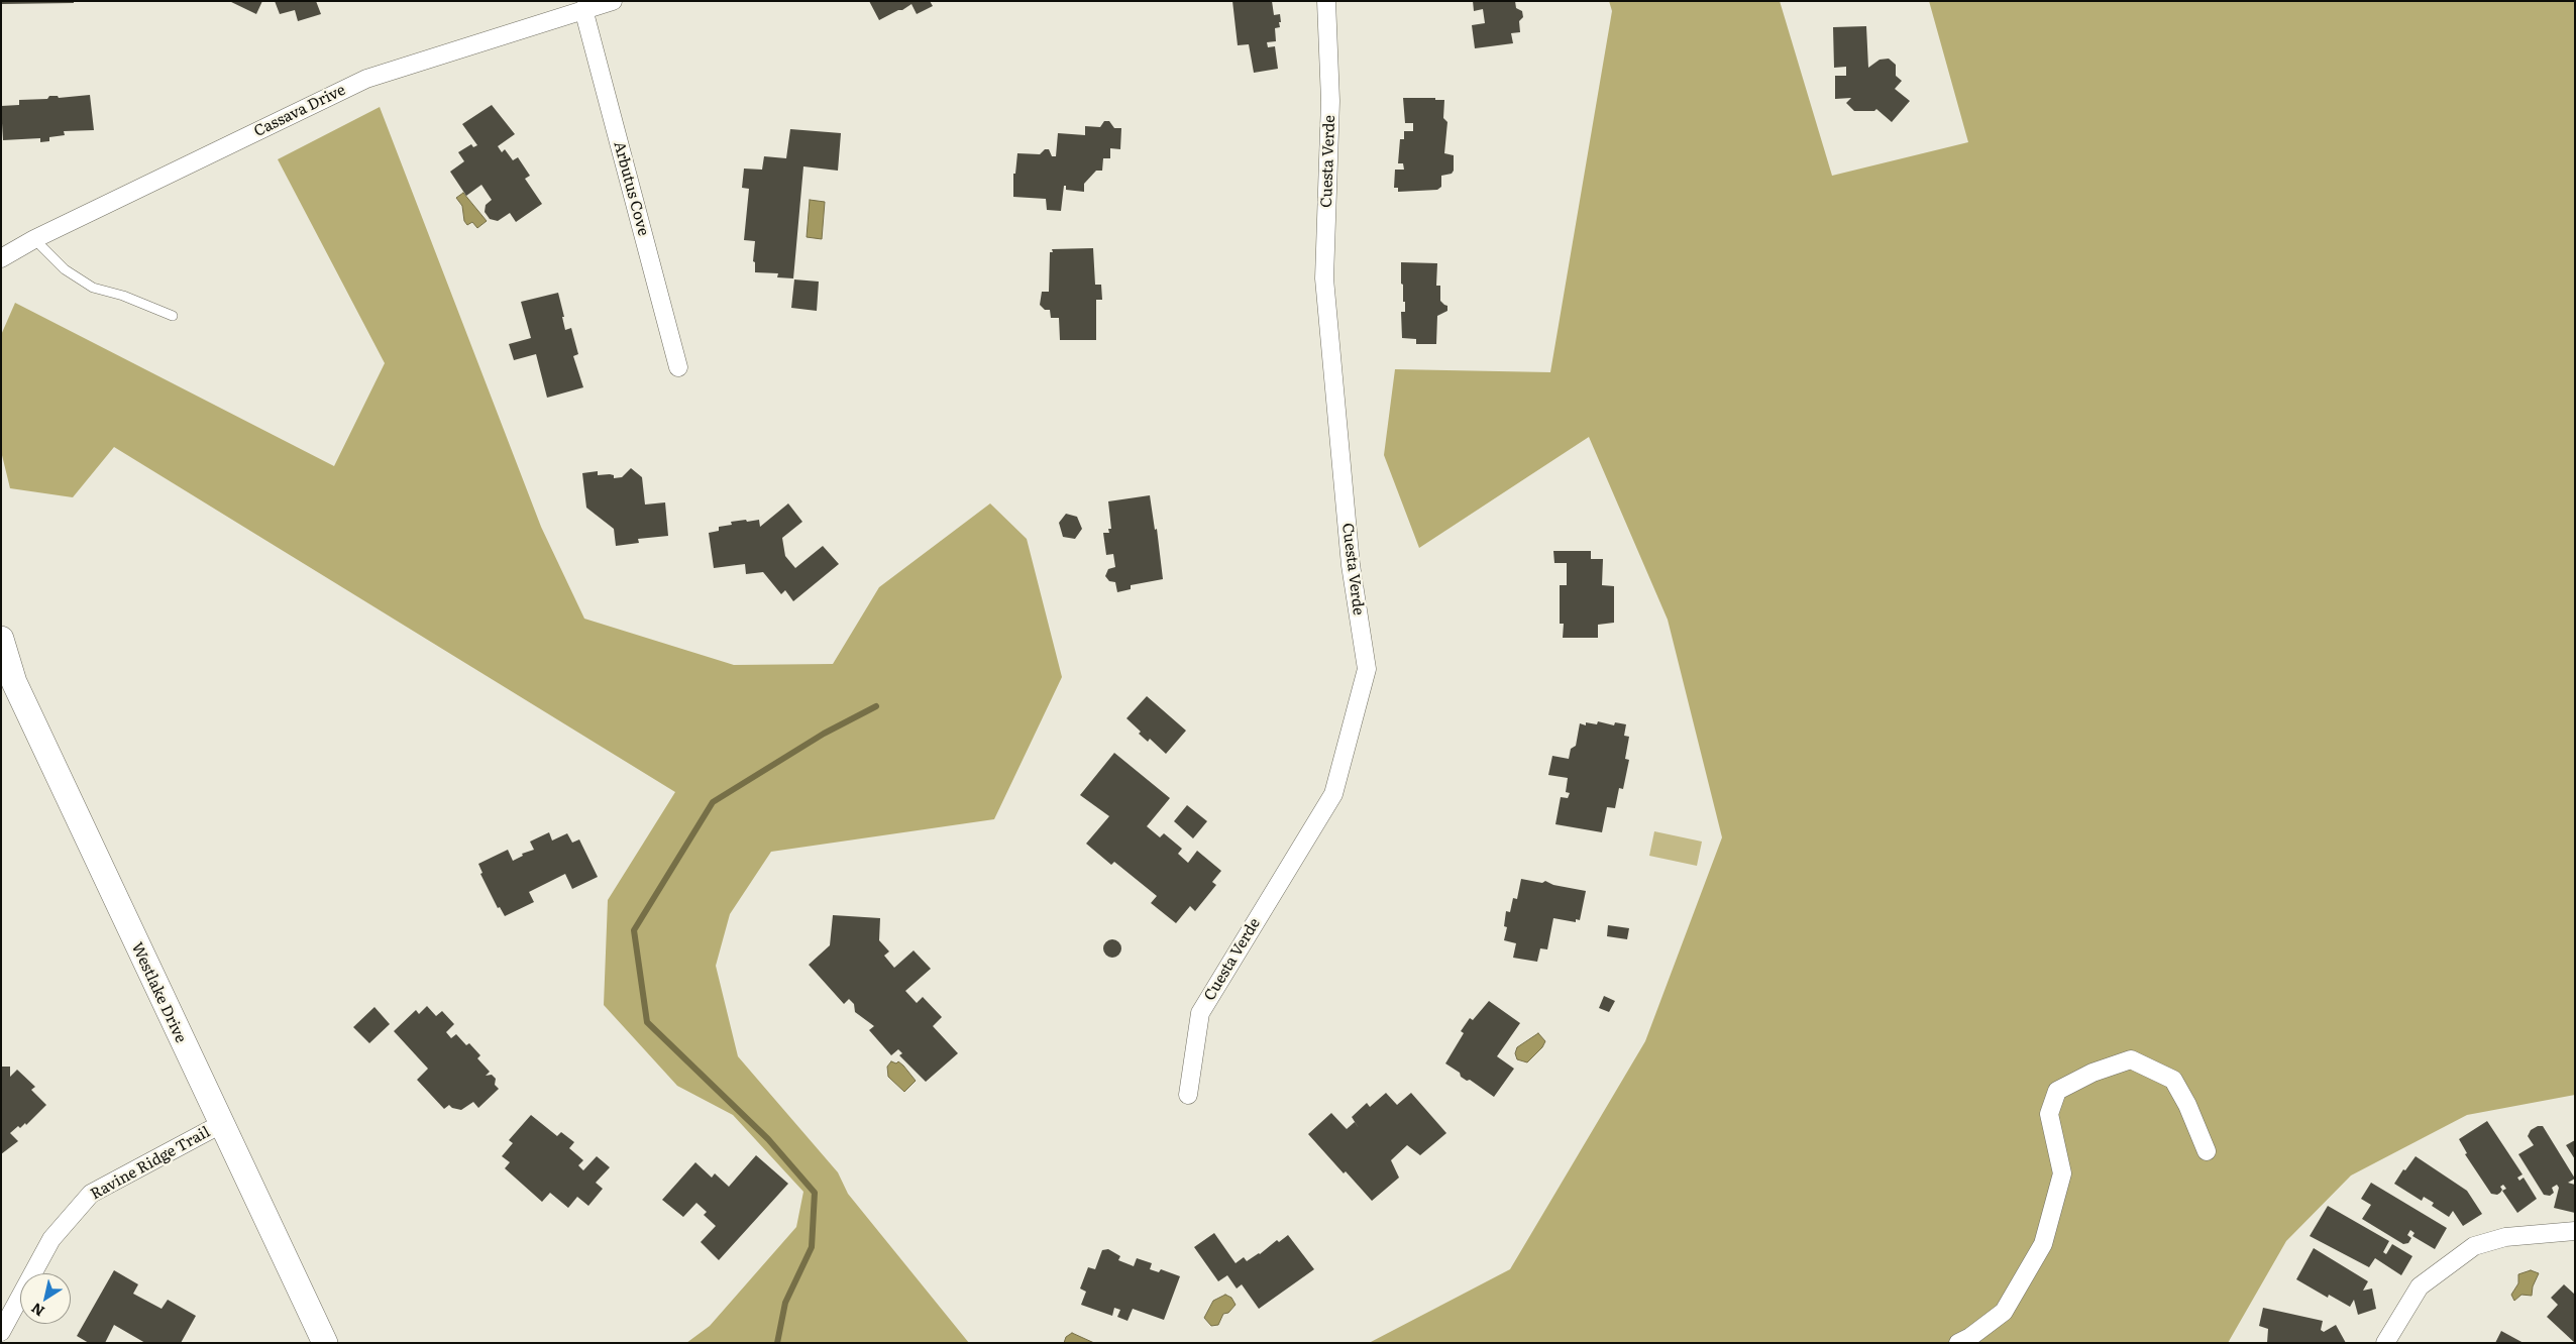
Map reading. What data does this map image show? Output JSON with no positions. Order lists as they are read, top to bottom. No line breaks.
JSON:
{"streets":{"street":["Cassava Drive","Cuesta Verde","Arbutus Cove","Westlake Drive","Ravine Ridge Trail"]},"crossings":[["Cassava Drive","Arbutus Cove"],["Westlake Drive","Ravine Ridge Trail"]],"north":"bottom left"}
